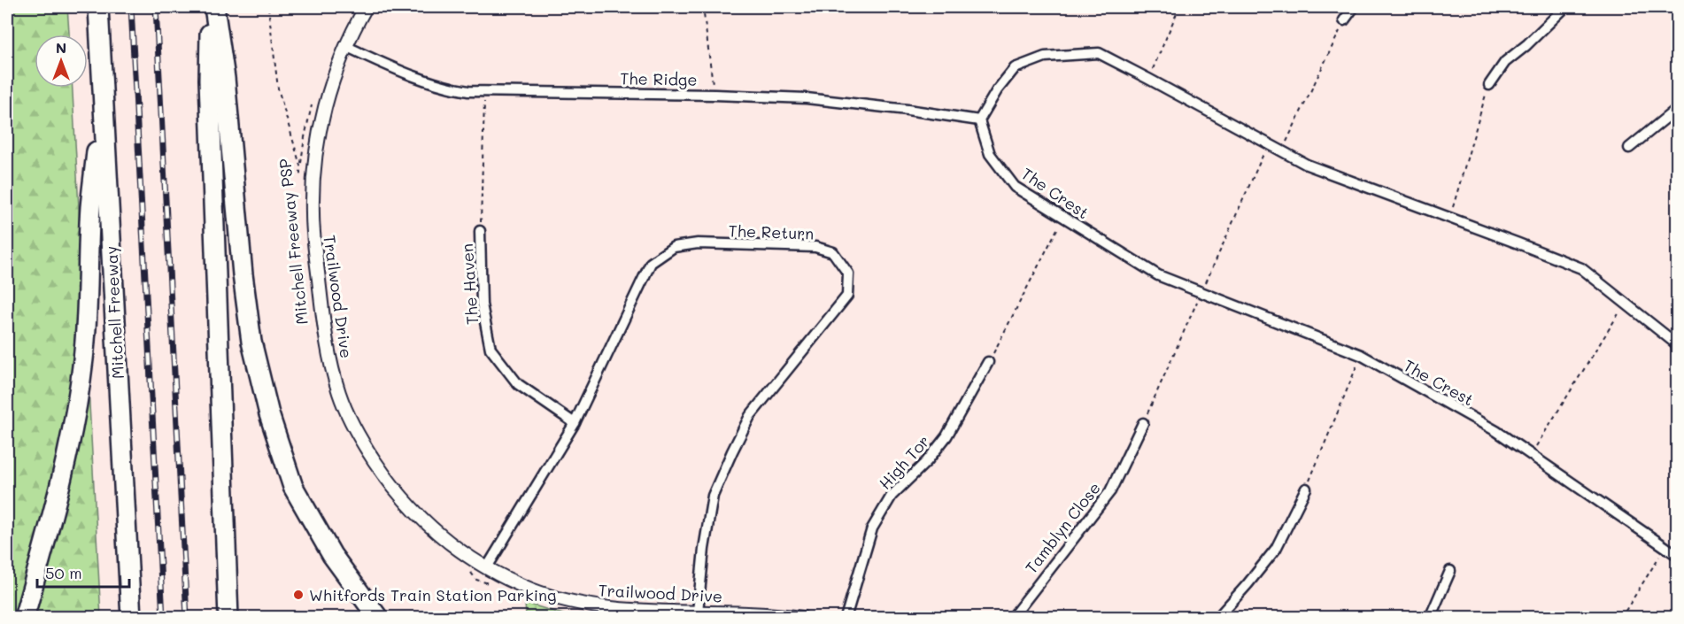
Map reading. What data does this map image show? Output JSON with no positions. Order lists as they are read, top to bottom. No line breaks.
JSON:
{"streets":{"highway":["Mitchell Freeway"],"street":["The Ridge","The Crest","The Return","The Haven","Trailwood Drive","High Tor","Tamblyn Close"],"path":["Mitchell Freeway PSP"]},"crossings":[["The Ridge","The Crest"],["The Ridge","Trailwood Drive"],["The Return","The Haven"],["The Return","Trailwood Drive"]],"places":["Whitfords Train Station Parking"],"scale_bar":"50 m","north":"top"}
